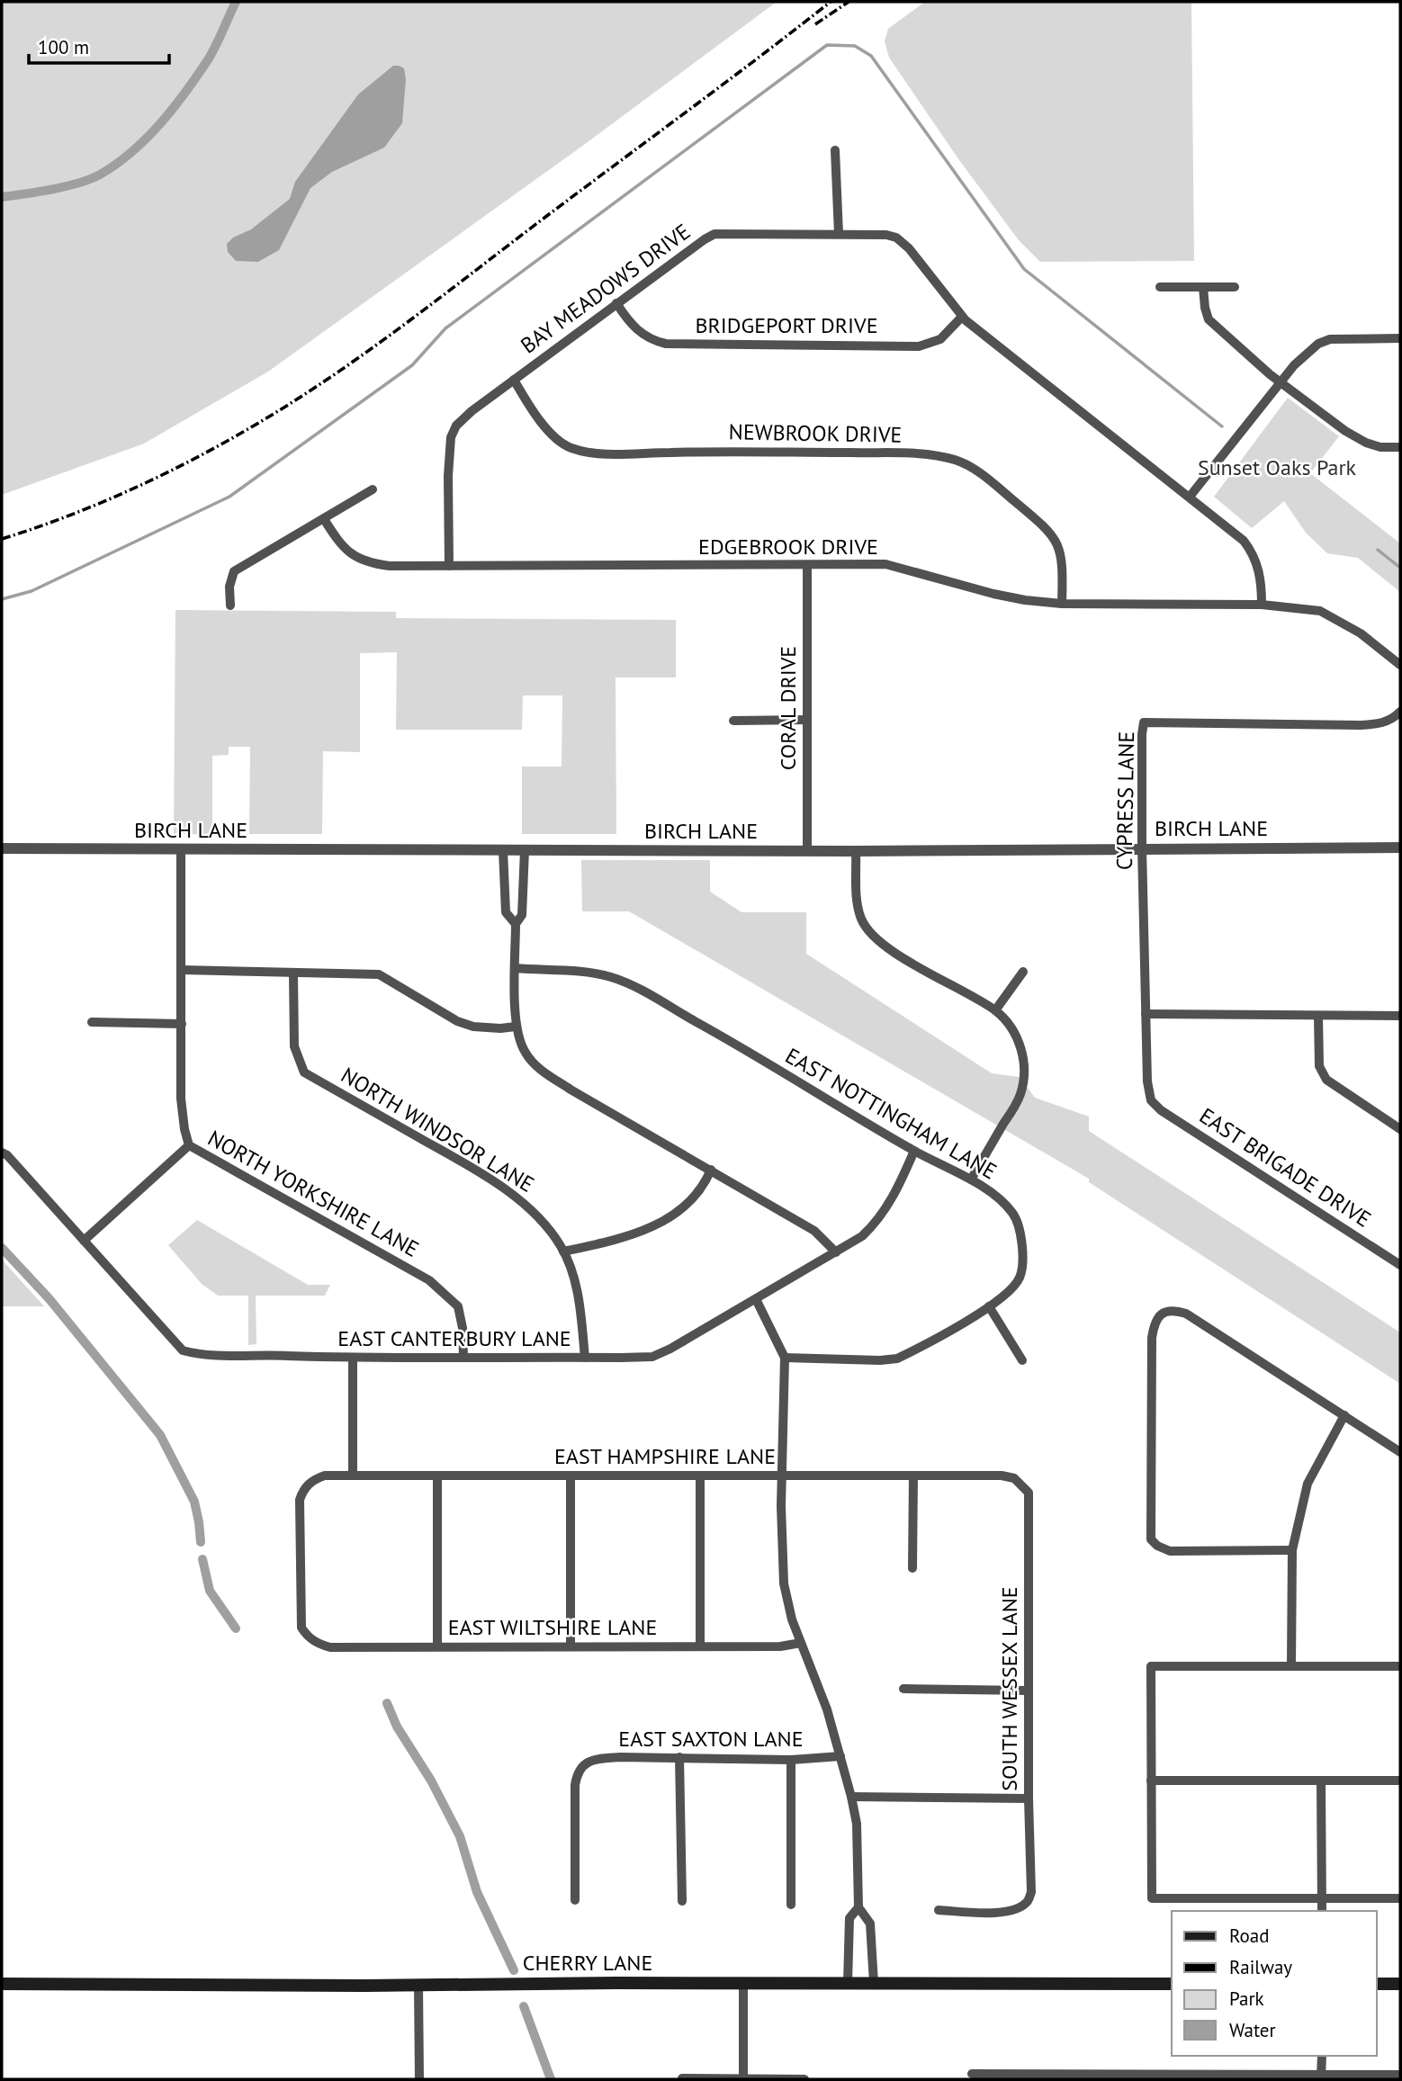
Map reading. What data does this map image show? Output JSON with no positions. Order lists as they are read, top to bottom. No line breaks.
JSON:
{"streets":{"main road":["CHERRY LANE"],"street":["BAY MEADOWS DRIVE","BRIDGEPORT DRIVE","NEWBROOK DRIVE","EDGEBROOK DRIVE","CORAL DRIVE","CYPRESS LANE","BIRCH LANE","EAST NOTTINGHAM LANE","NORTH WINDSOR LANE","EAST BRIGADE DRIVE","NORTH YORKSHIRE LANE","EAST CANTERBURY LANE","EAST HAMPSHIRE LANE","EAST WILTSHIRE LANE","SOUTH WESSEX LANE","EAST SAXTON LANE"]},"crossings":[["BAY MEADOWS DRIVE","BRIDGEPORT DRIVE"],["BAY MEADOWS DRIVE","NEWBROOK DRIVE"],["BAY MEADOWS DRIVE","EDGEBROOK DRIVE"],["NEWBROOK DRIVE","EDGEBROOK DRIVE"],["EDGEBROOK DRIVE","CORAL DRIVE"],["CORAL DRIVE","BIRCH LANE"],["CYPRESS LANE","BIRCH LANE"],["CYPRESS LANE","EAST BRIGADE DRIVE"],["BIRCH LANE","NORTH YORKSHIRE LANE"],["EAST NOTTINGHAM LANE","EAST CANTERBURY LANE"],["NORTH WINDSOR LANE","EAST CANTERBURY LANE"],["NORTH YORKSHIRE LANE","EAST CANTERBURY LANE"],["EAST HAMPSHIRE LANE","EAST WILTSHIRE LANE"],["EAST HAMPSHIRE LANE","SOUTH WESSEX LANE"]],"parks":["Sunset Oaks Park"],"legend":["Road","Railway","Park","Water"],"scale_bar":"100 m"}
